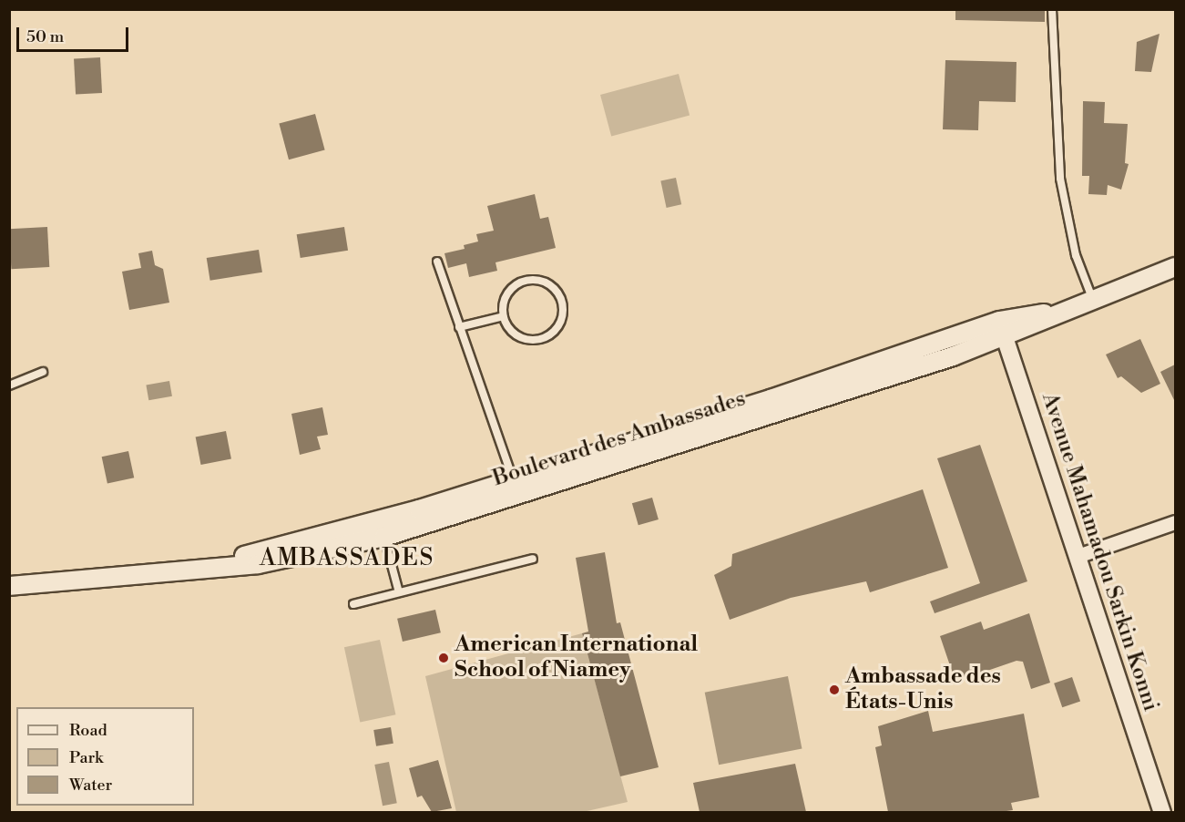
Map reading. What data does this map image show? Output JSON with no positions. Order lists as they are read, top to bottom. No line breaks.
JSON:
{"streets":{"main road":["Boulevard des Ambassades"],"street":["Avenue Mahamadou Sarkin Konni"]},"crossings":[["Boulevard des Ambassades","Avenue Mahamadou Sarkin Konni"]],"districts":["AMBASSADES"],"places":["American International School of Niamey","Ambassade des États-Unis"],"legend":["Road","Park","Water"],"scale_bar":"50 m"}
